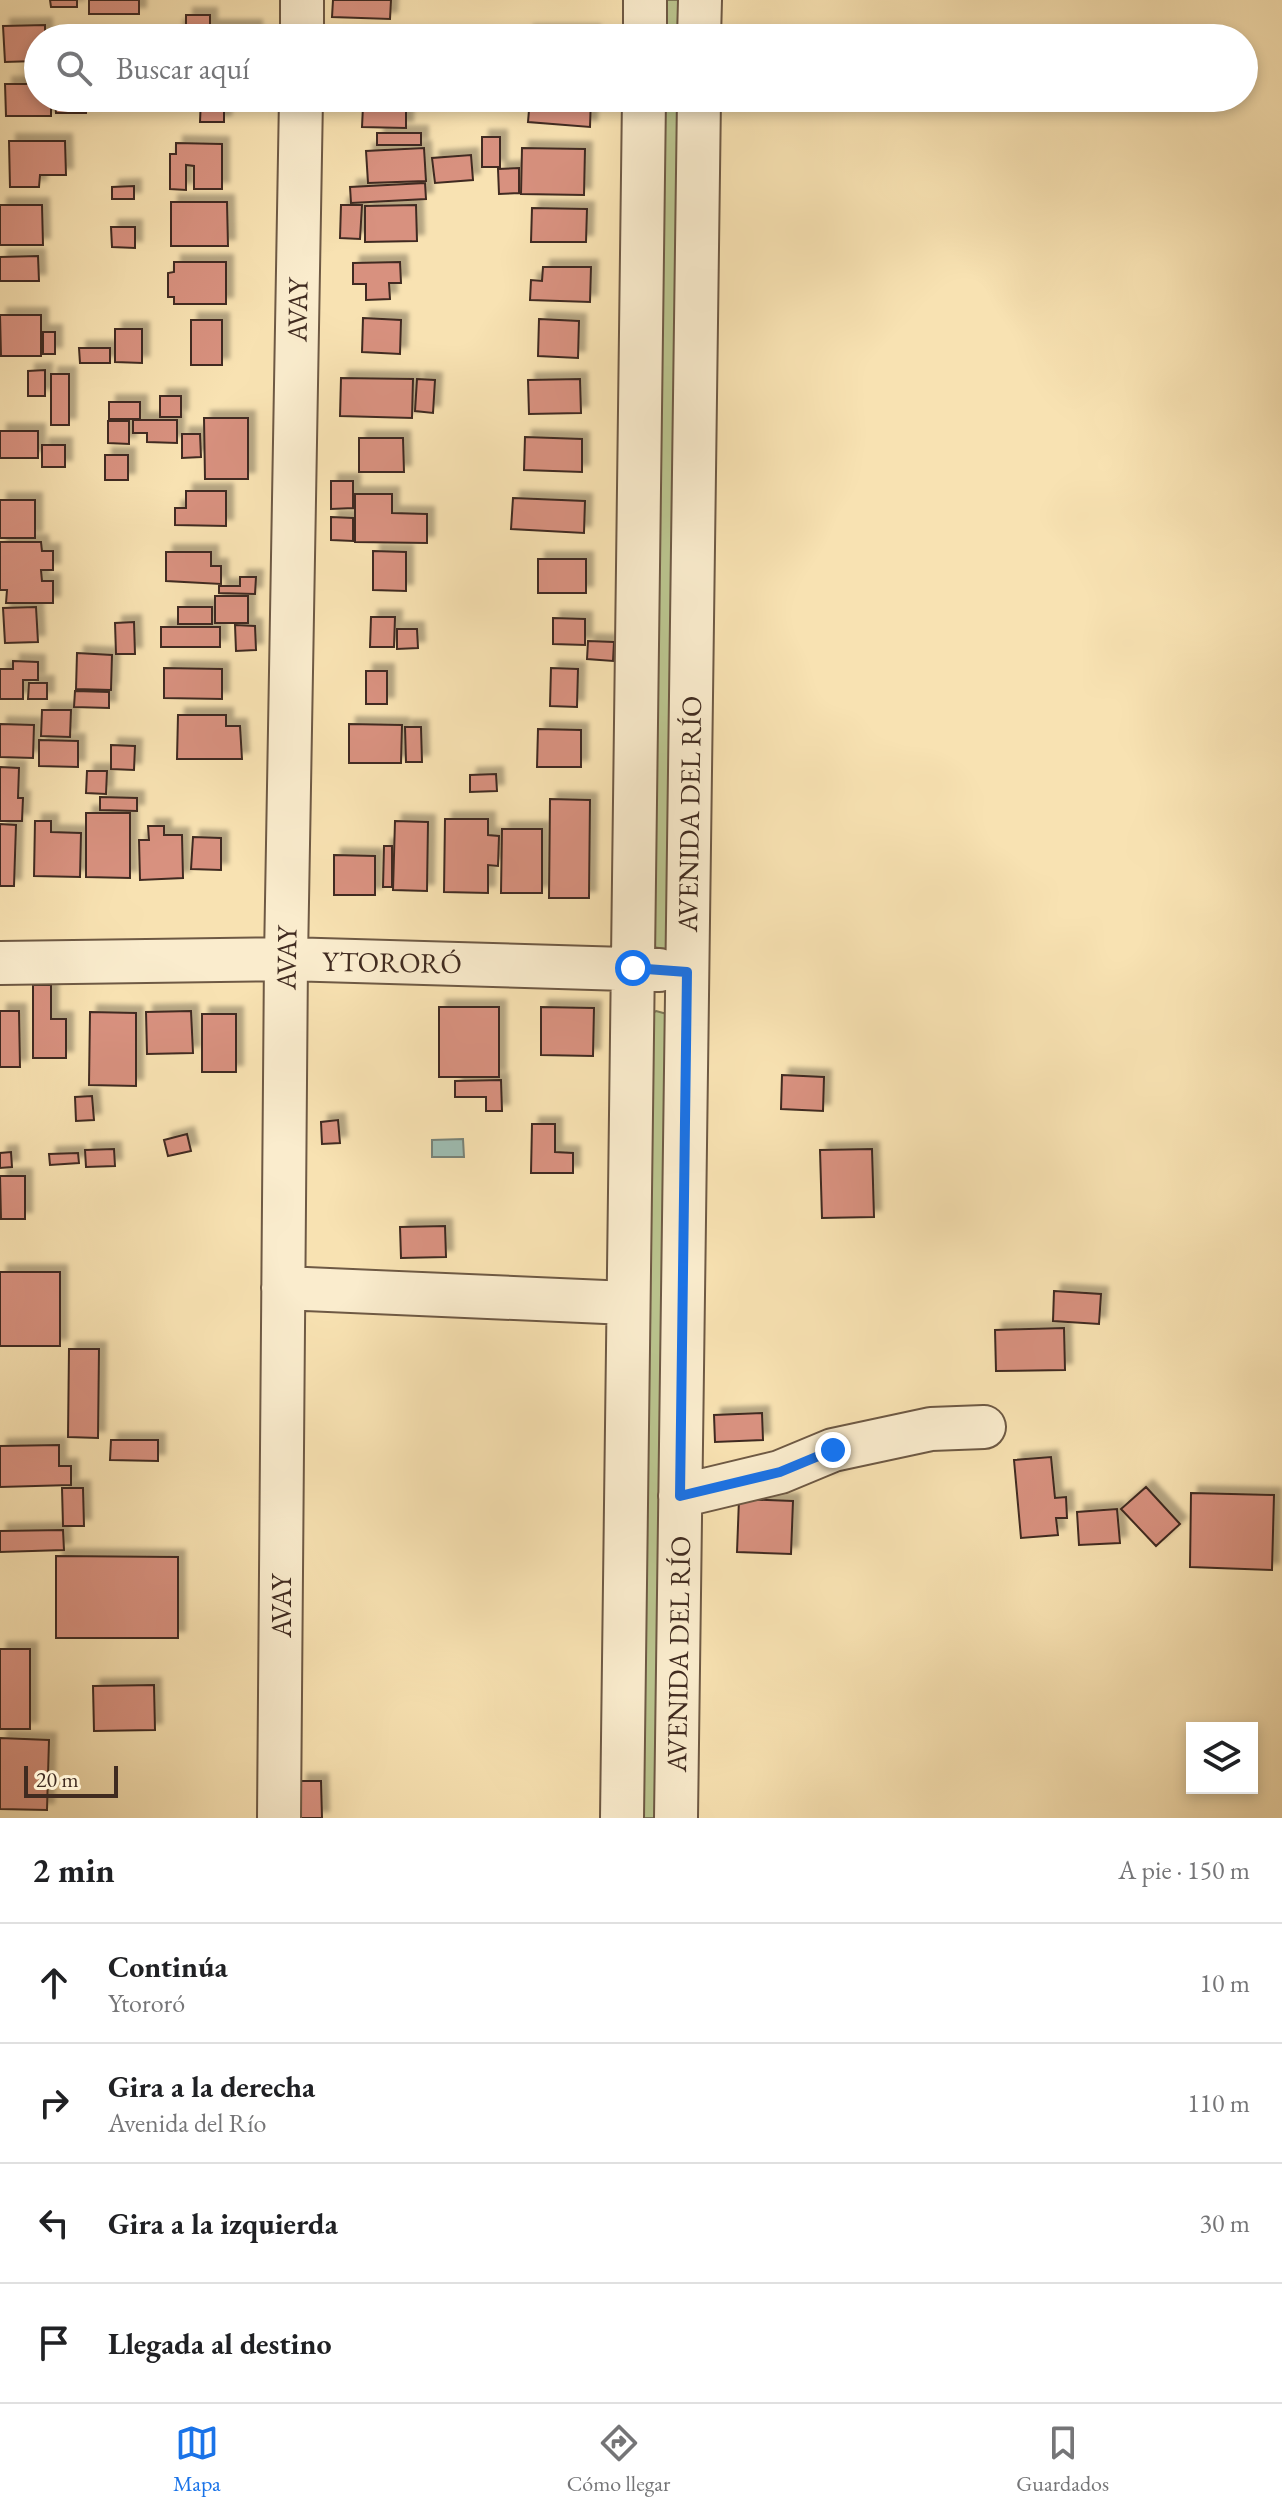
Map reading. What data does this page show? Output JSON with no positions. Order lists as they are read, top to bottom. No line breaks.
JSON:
{"streets":{"street":["AVAY","AVENIDA DEL RÍO","YTORORÓ"]},"crossings":[["AVAY","YTORORÓ"],["AVENIDA DEL RÍO","YTORORÓ"]],"scale_bar":"20 m","page":{"search":"Buscar aquí","scale":"20 m","heading":["2 min","A pie · 150 m"],"list":[["Continúa","Ytororó","10 m"],["Gira a la derecha","Avenida del Río","110 m"],["Gira a la izquierda","30 m"],"Llegada al destino"],"nav":["Mapa","Cómo llegar","Guardados"]}}
